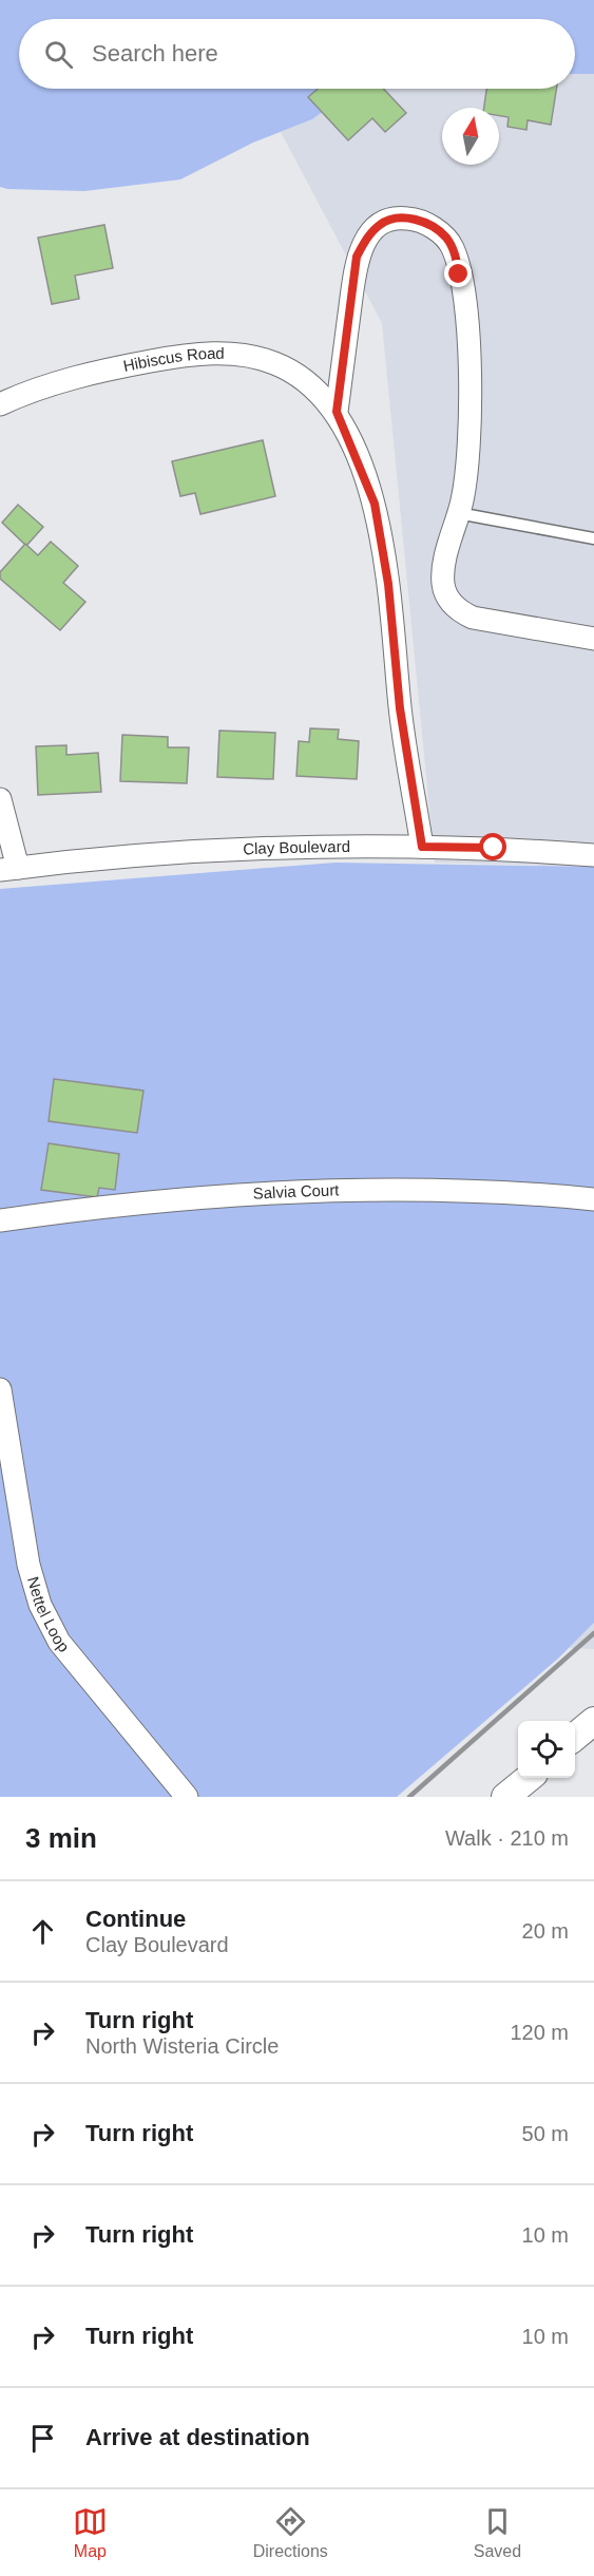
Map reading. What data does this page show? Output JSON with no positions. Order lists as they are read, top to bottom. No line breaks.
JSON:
{"streets":{"street":["Hibiscus Road","Clay Boulevard","Salvia Court","Nettel Loop"]},"north":"top","page":{"search":"Search here","heading":["3 min","Walk · 210 m"],"list":[["Continue","Clay Boulevard","20 m"],["Turn right","North Wisteria Circle","120 m"],["Turn right","50 m"],["Turn right","10 m"],["Turn right","10 m"],"Arrive at destination"],"nav":["Map","Directions","Saved"]}}
